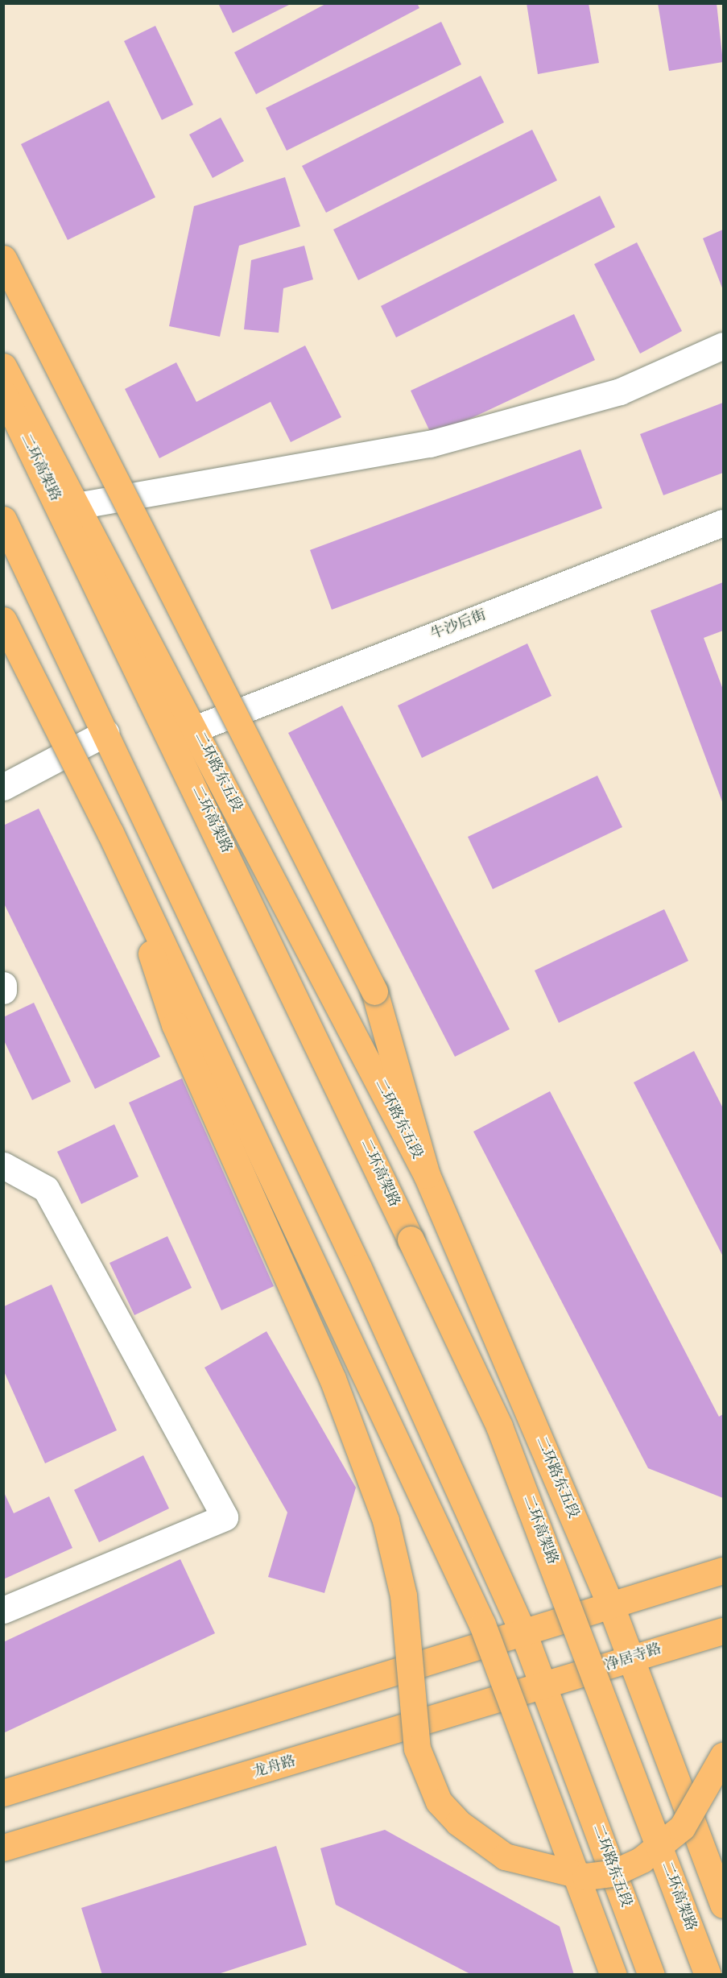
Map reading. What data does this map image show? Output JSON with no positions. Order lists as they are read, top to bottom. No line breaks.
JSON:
{"streets":{"main road":["二环高架路","二环路东五段","净居寺路","龙舟路"],"street":["牛沙后街"]},"crossings":[["牛沙后街","二环路东五段"],["二环路东五段","净居寺路"],["二环路东五段","龙舟路"],["净居寺路","龙舟路"]]}
